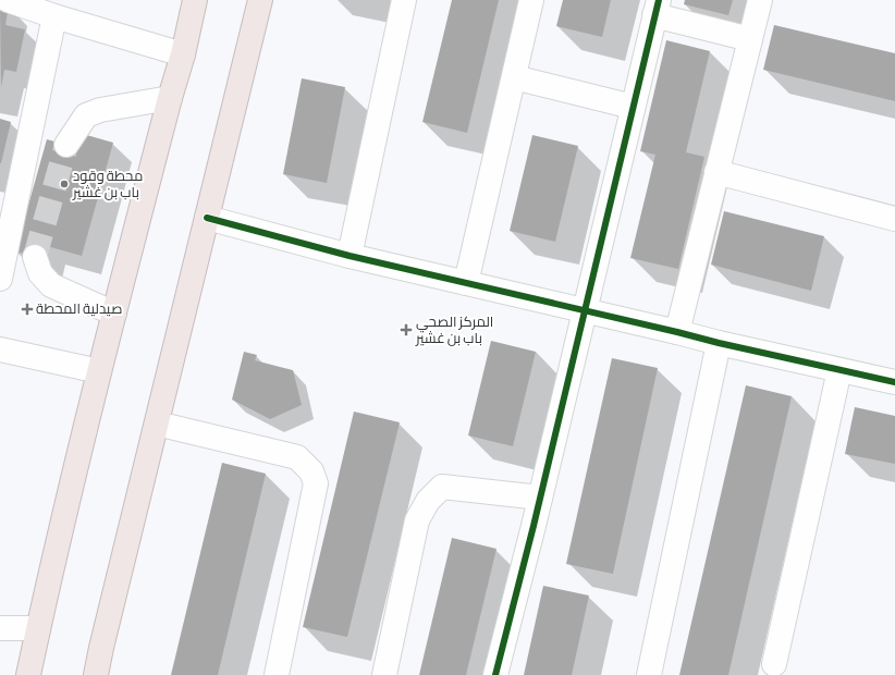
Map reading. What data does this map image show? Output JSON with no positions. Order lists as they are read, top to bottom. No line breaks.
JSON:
{"places":{"other":["محطة وقود باب بن غشير"],"health":["صيدلية المحطة","المركز الصحي باب بن غشير"]}}
